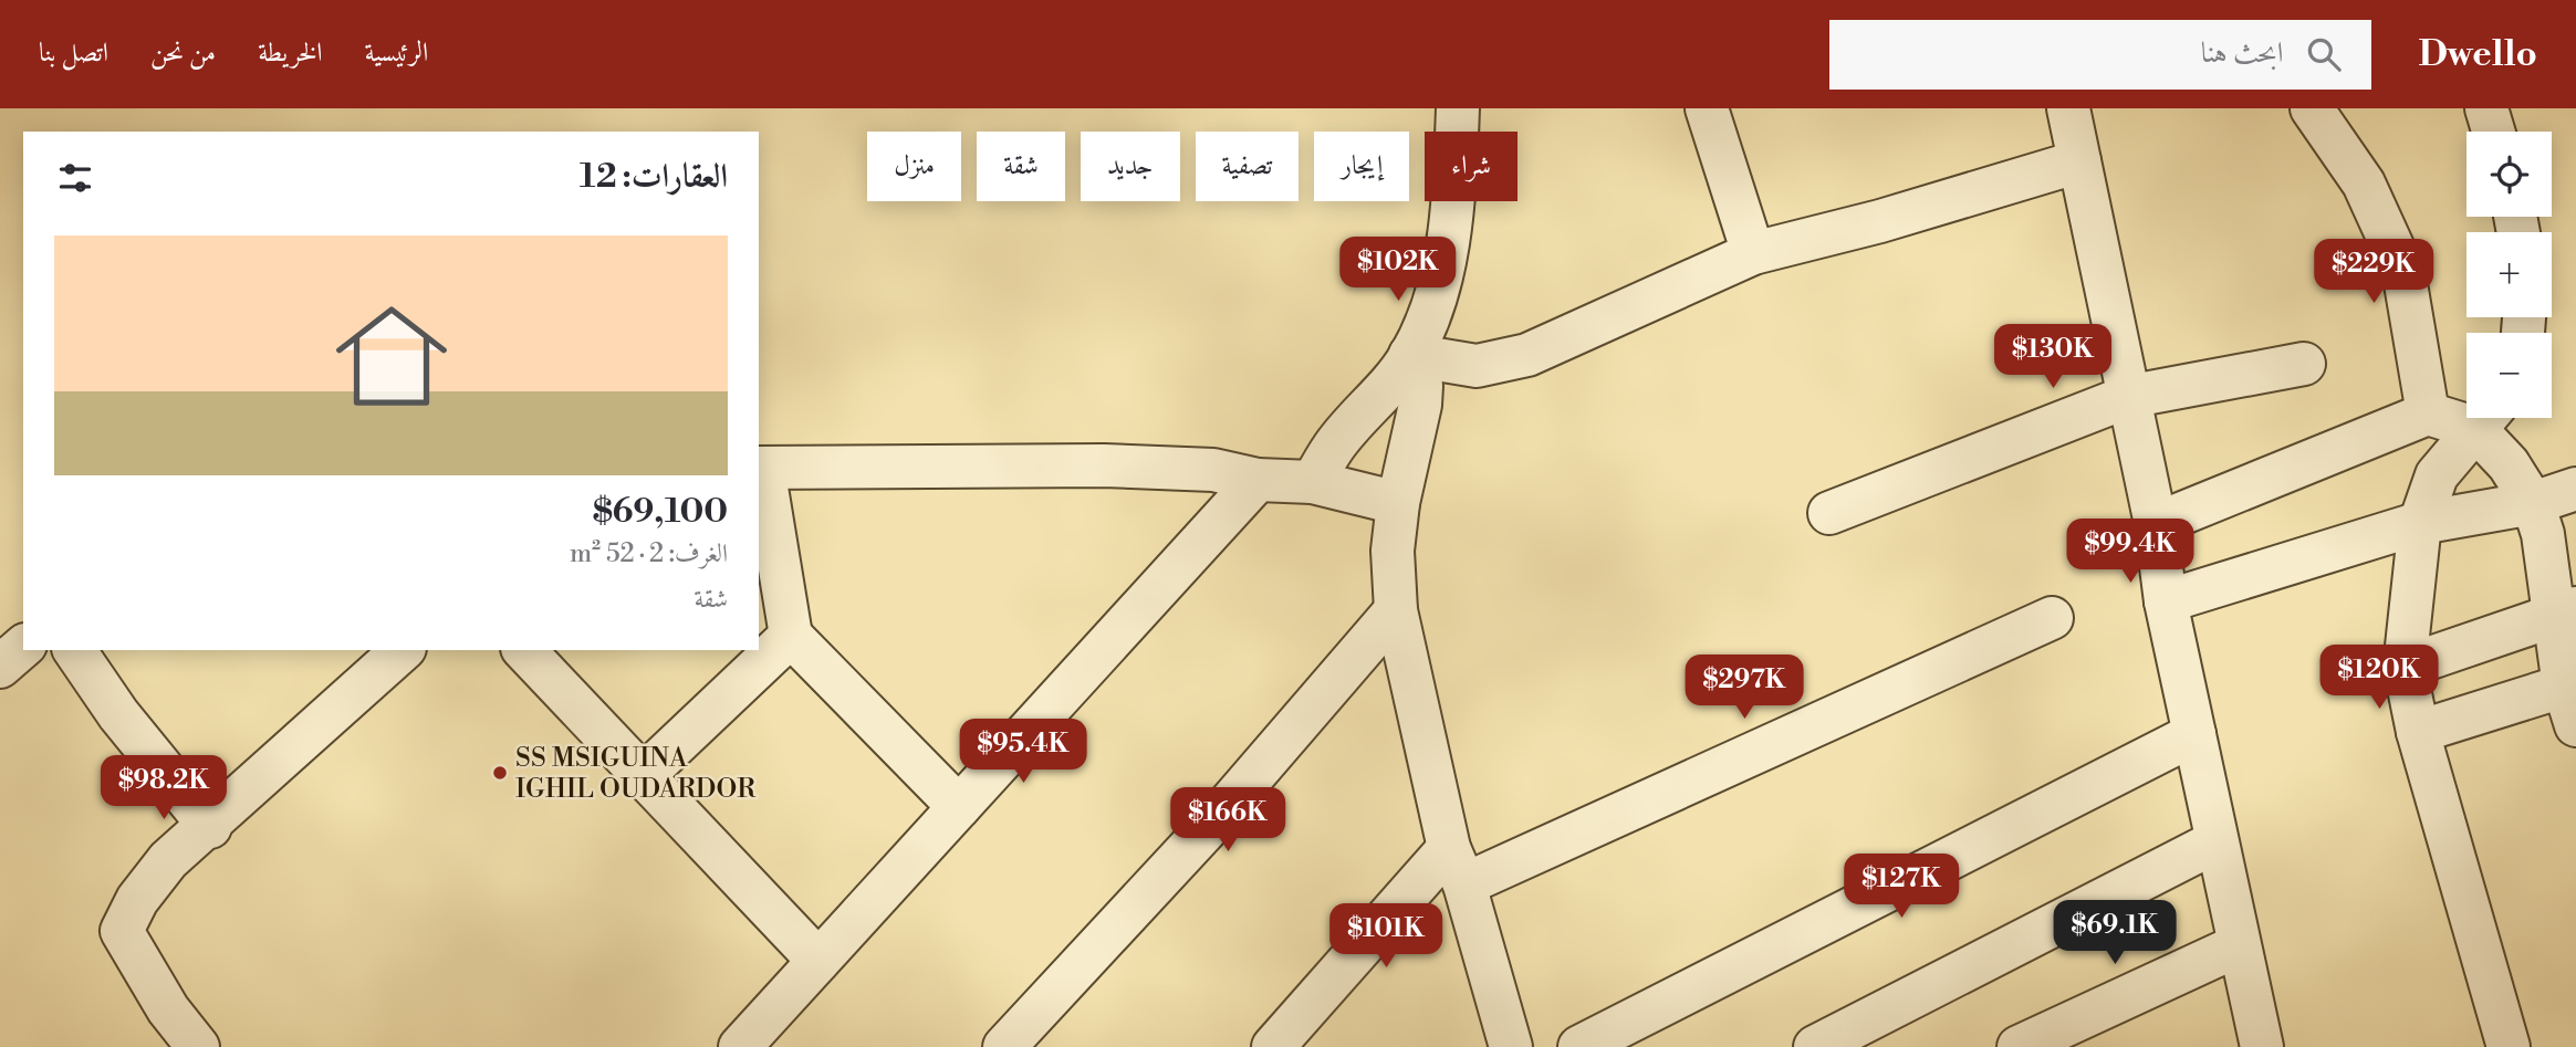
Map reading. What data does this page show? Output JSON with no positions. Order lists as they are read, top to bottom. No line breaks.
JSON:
{"places":["SS MSIGUINA IGHIL OUDARDOR"],"page":{"header":"Dwello","search":"ابحث هنا","nav":["الرئيسية","الخريطة","من نحن","اتصل بنا"],"map_buttons":["+","−"],"chip":["شراء","إيجار","تصفية","جديد","شقة","منزل"],"heading":"العقارات: 12","list":[{"name":"$69,100","note":"الغرف: 2 · 52 m² · شقة"}],"price":["$102K","$229K","$130K","$99.4K","$120K","$297K","$95.4K","$98.2K","$166K","$127K","$69.1K","$101K"]}}
